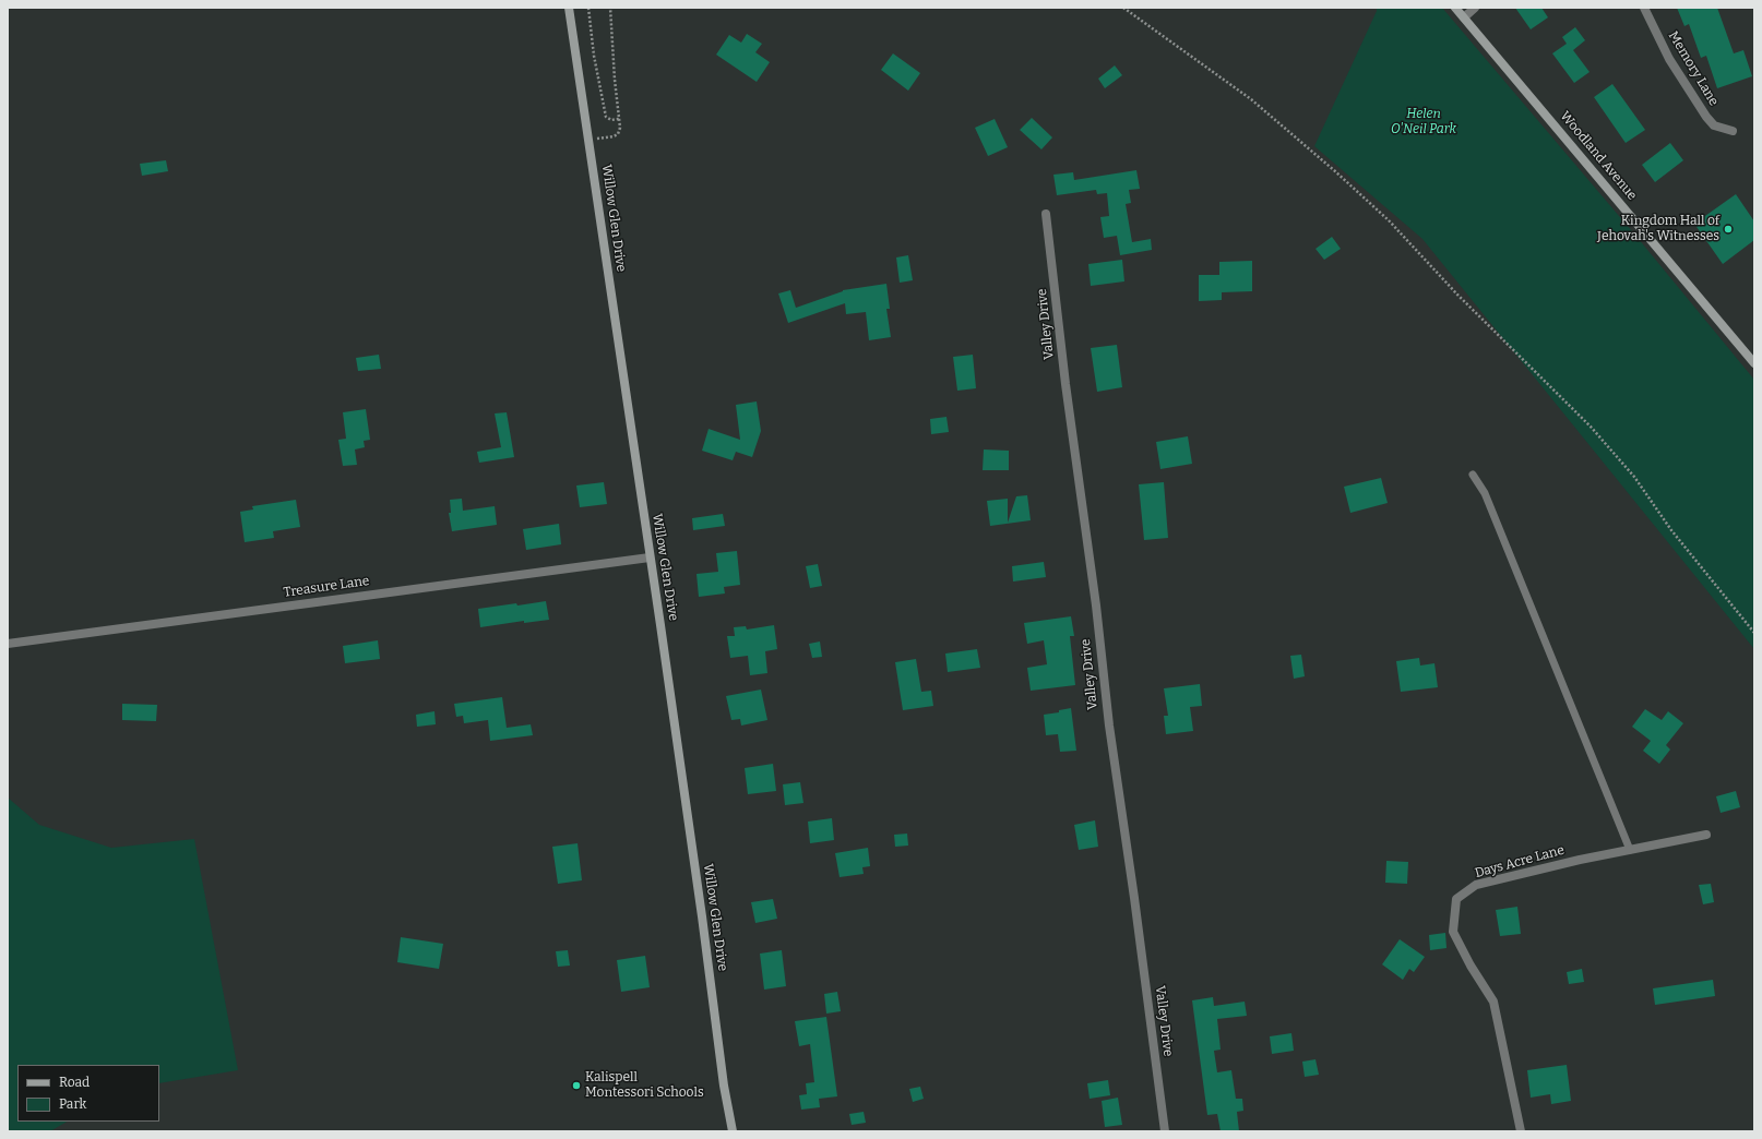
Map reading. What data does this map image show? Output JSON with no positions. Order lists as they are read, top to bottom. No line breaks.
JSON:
{"streets":{"main road":["Woodland Avenue","Willow Glen Drive"],"street":["Memory Lane","Valley Drive","Treasure Lane","Days Acre Lane"]},"crossings":[["Willow Glen Drive","Treasure Lane"]],"parks":["Helen O'Neil Park"],"places":["Kingdom Hall of Jehovah's Witnesses","Kalispell Montessori Schools"],"legend":["Road","Park"]}
